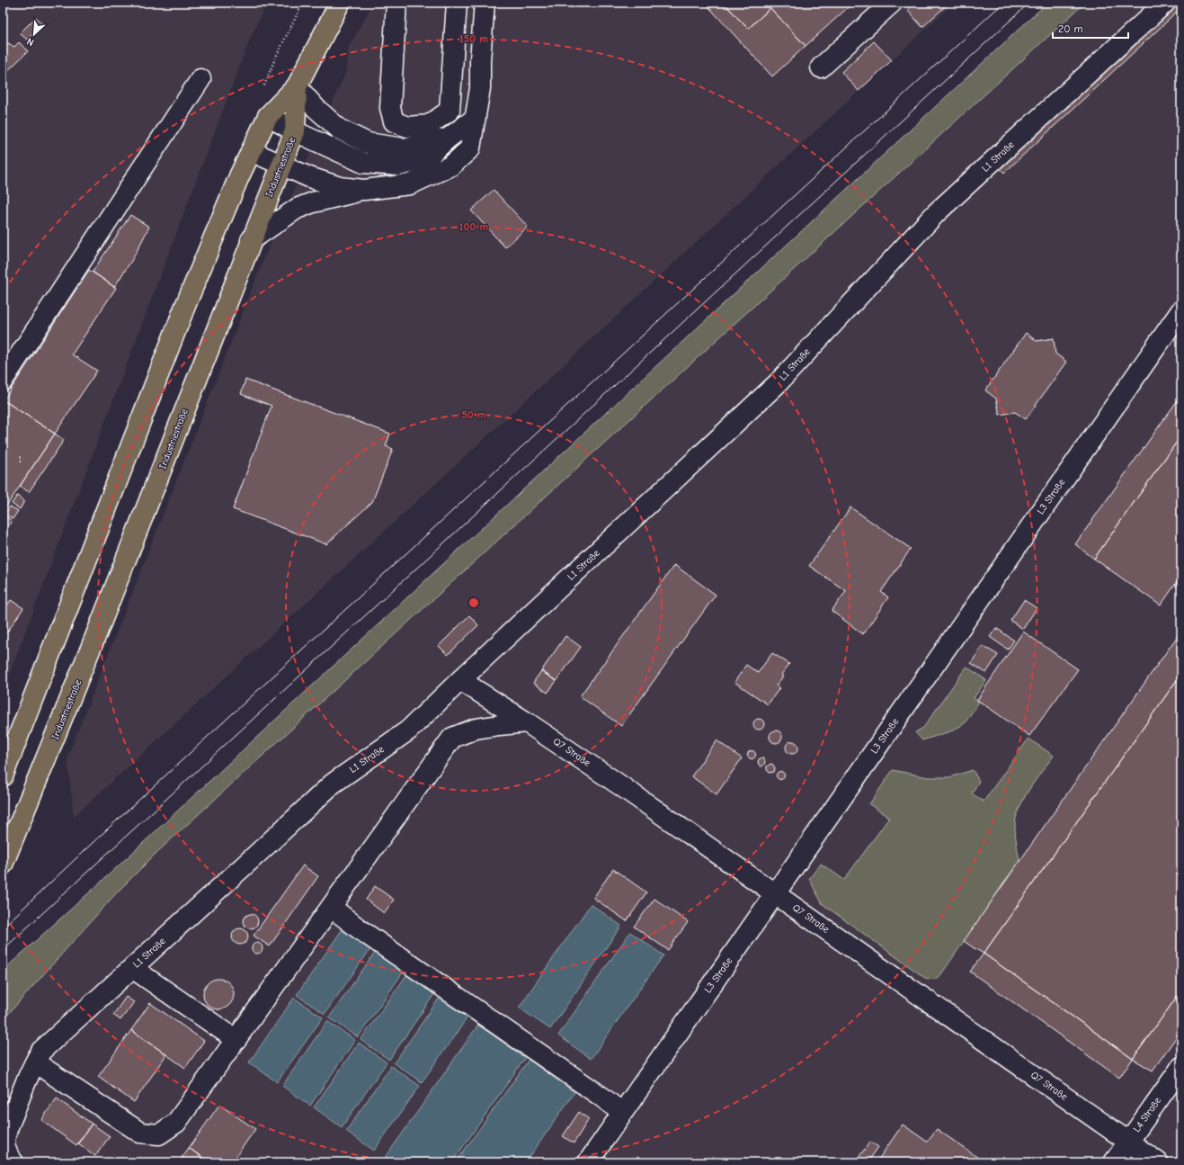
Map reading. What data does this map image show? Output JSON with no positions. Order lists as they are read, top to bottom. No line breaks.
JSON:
{"streets":{"main road":["Industriestraße"],"lane":["L1 Straße","L3 Straße","Q7 Straße","L4 Straße"]},"crossings":[["L1 Straße","Q7 Straße"],["L3 Straße","Q7 Straße"],["Q7 Straße","L4 Straße"]],"house_numbers":["1"],"scale_bar":"20 m","north":"bottom left","rings":["150 m","100 m","50 m"]}
